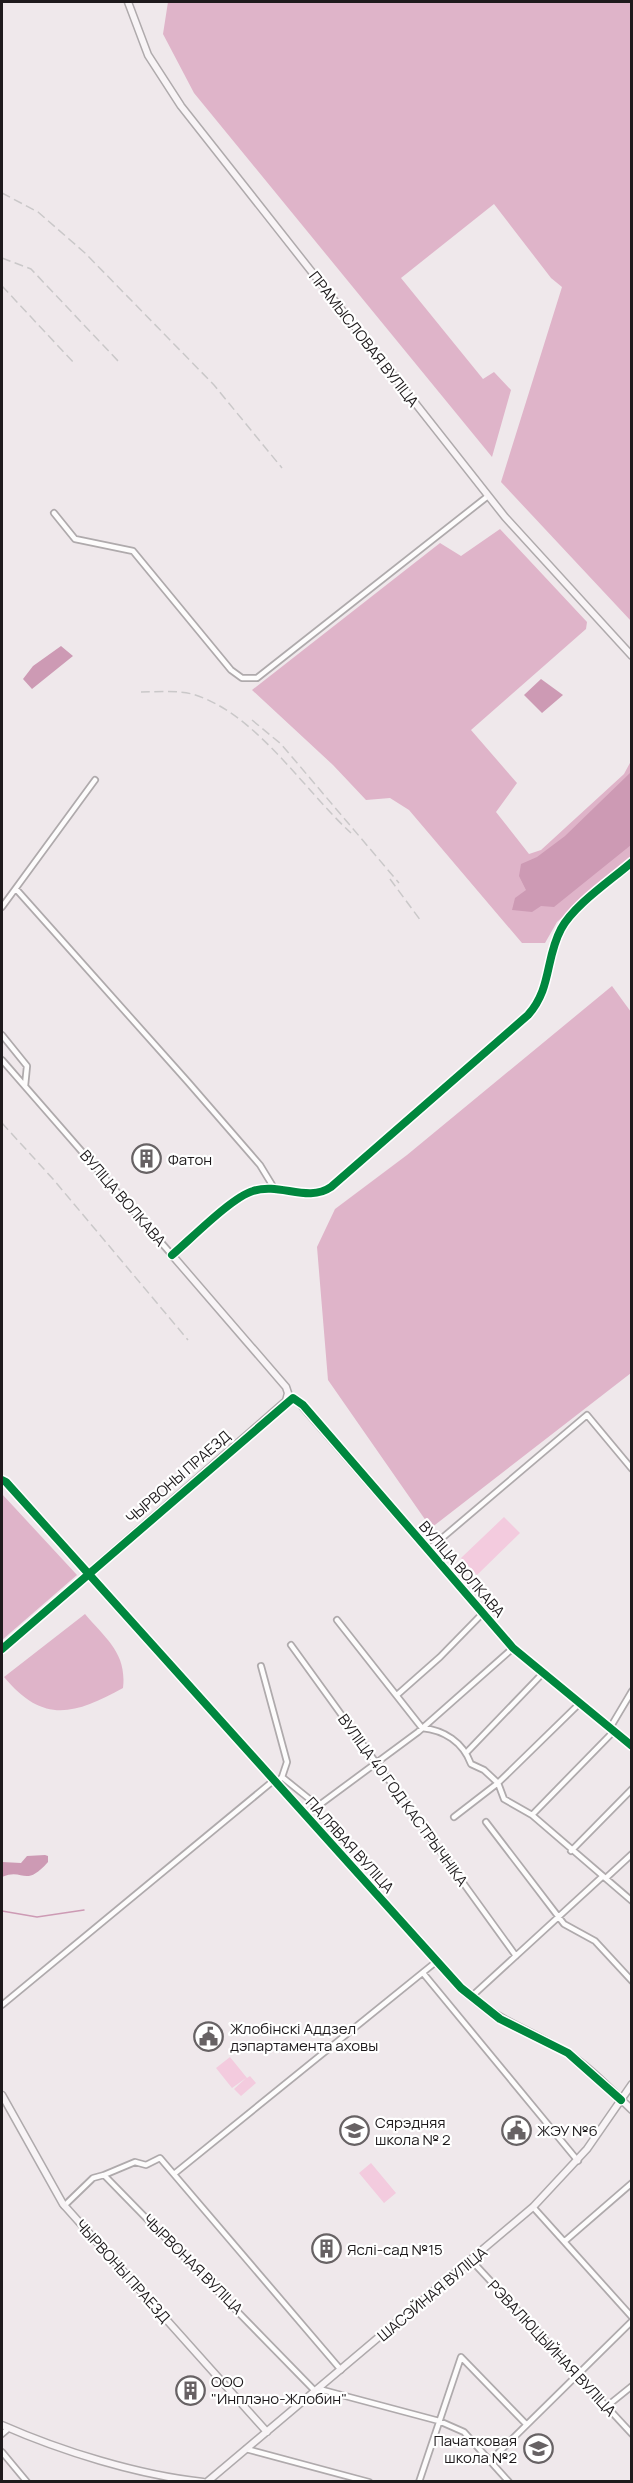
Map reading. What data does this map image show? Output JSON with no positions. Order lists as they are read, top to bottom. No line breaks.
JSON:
{"streets":{"street":["ПРАМЫСЛОВАЯ ВУЛІЦА","ВУЛІЦА ВОЛКАВА","ЧЫРВОНЫ ПРАЕЗД","ВУЛІЦА 40 ГОД КАСТРЫЧНІКА","ПАЛЯВАЯ ВУЛІЦА","ЧЫРВОНАЯ ВУЛІЦА","ШАСЭЙНАЯ ВУЛІЦА","РЭВАЛЮЦЫЙНАЯ ВУЛІЦА"]},"crossings":[["ВУЛІЦА ВОЛКАВА","ЧЫРВОНЫ ПРАЕЗД"],["ЧЫРВОНЫ ПРАЕЗД","ПАЛЯВАЯ ВУЛІЦА"],["ЧЫРВОНЫ ПРАЕЗД","ШАСЭЙНАЯ ВУЛІЦА"],["ПАЛЯВАЯ ВУЛІЦА","ШАСЭЙНАЯ ВУЛІЦА"],["ЧЫРВОНАЯ ВУЛІЦА","ШАСЭЙНАЯ ВУЛІЦА"],["ШАСЭЙНАЯ ВУЛІЦА","РЭВАЛЮЦЫЙНАЯ ВУЛІЦА"]],"places":{"building":["Фатон","Яслі-сад №15","ООО \"Инплэно-Жлобин\""],"public building":["Жлобінскі Аддзел дэпартамента аховы","ЖЭУ №6"],"school or university":["Сярэдняя школа № 2","Пачатковая школа №2"]}}
